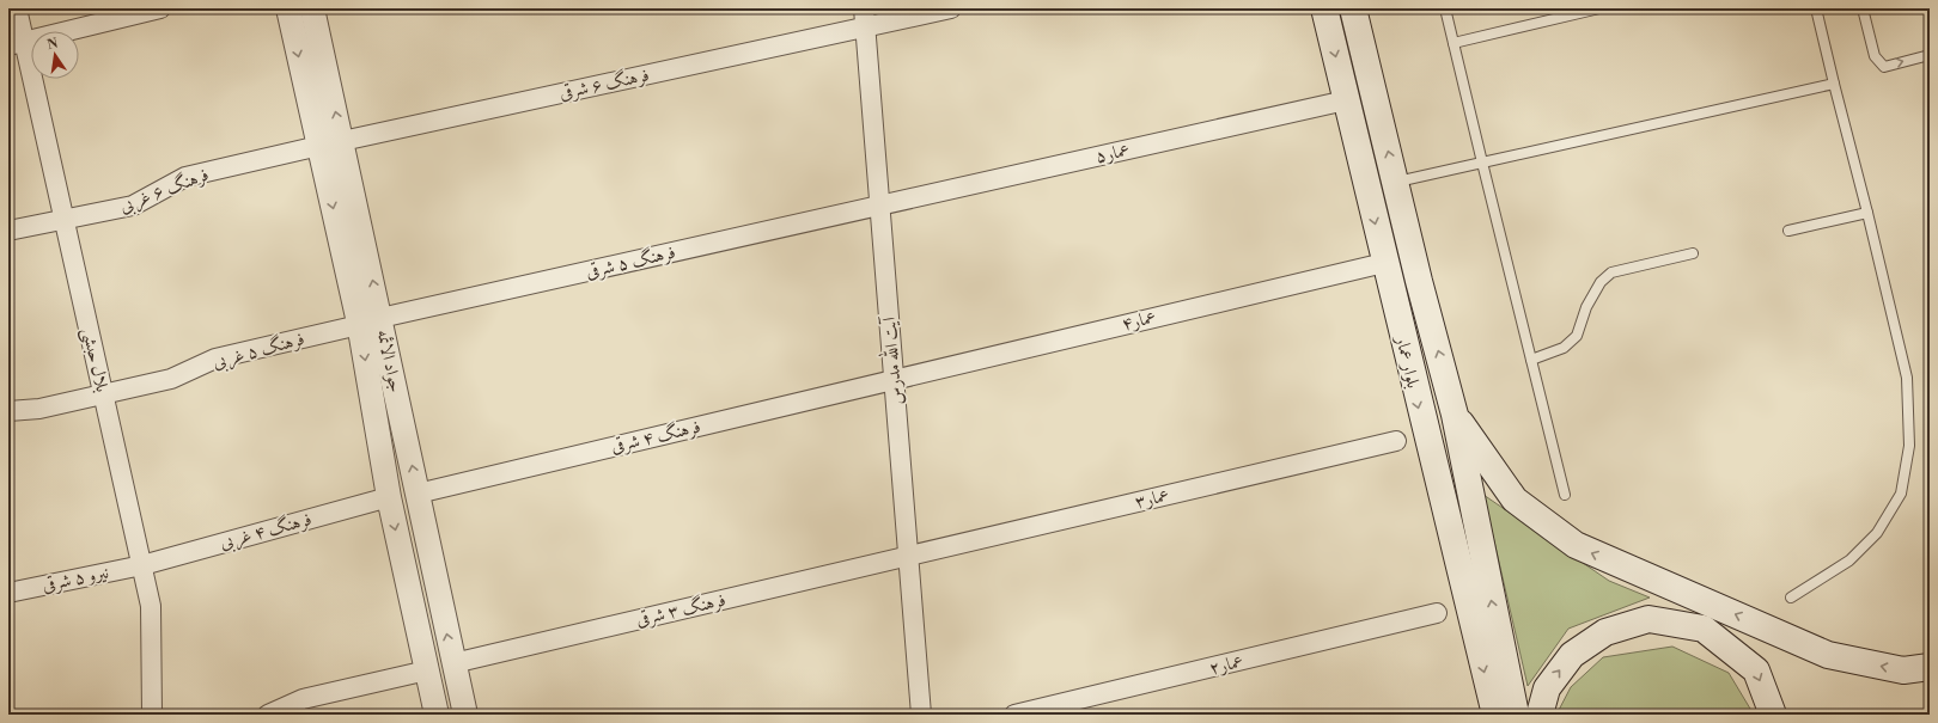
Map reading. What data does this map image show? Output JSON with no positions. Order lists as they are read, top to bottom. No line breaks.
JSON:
{"streets":{"main road":["بلوار عمار"],"street":["فرهنگ ۶ شرقی","عمار۵","فرهنگ ۶ غربی","فرهنگ ۵ شرقی","عمار۴","فرهنگ ۵ غربی","بلال حبشی","جواد الائمه","آیت الله مدرس","فرهنگ ۴ شرقی","عمار۳","فرهنگ ۴ غربی","نیرو ۵ شرقی","فرهنگ ۳ شرقی","عمار۲"]},"crossings":[["فرهنگ ۶ شرقی","جواد الائمه"],["فرهنگ ۶ شرقی","آیت الله مدرس"],["عمار۵","فرهنگ ۵ شرقی"],["عمار۵","آیت الله مدرس"],["عمار۵","بلوار عمار"],["فرهنگ ۶ غربی","بلال حبشی"],["فرهنگ ۶ غربی","جواد الائمه"],["فرهنگ ۵ شرقی","فرهنگ ۵ غربی"],["فرهنگ ۵ شرقی","جواد الائمه"],["فرهنگ ۵ شرقی","آیت الله مدرس"],["عمار۴","آیت الله مدرس"],["عمار۴","بلوار عمار"],["عمار۴","فرهنگ ۴ شرقی"],["فرهنگ ۵ غربی","بلال حبشی"],["فرهنگ ۵ غربی","جواد الائمه"],["بلال حبشی","فرهنگ ۴ غربی"],["بلال حبشی","نیرو ۵ شرقی"],["جواد الائمه","فرهنگ ۴ شرقی"],["جواد الائمه","فرهنگ ۴ غربی"],["جواد الائمه","فرهنگ ۳ شرقی"],["آیت الله مدرس","فرهنگ ۴ شرقی"],["آیت الله مدرس","عمار۳"],["آیت الله مدرس","فرهنگ ۳ شرقی"],["عمار۳","فرهنگ ۳ شرقی"],["فرهنگ ۴ غربی","نیرو ۵ شرقی"]],"north":"top"}
